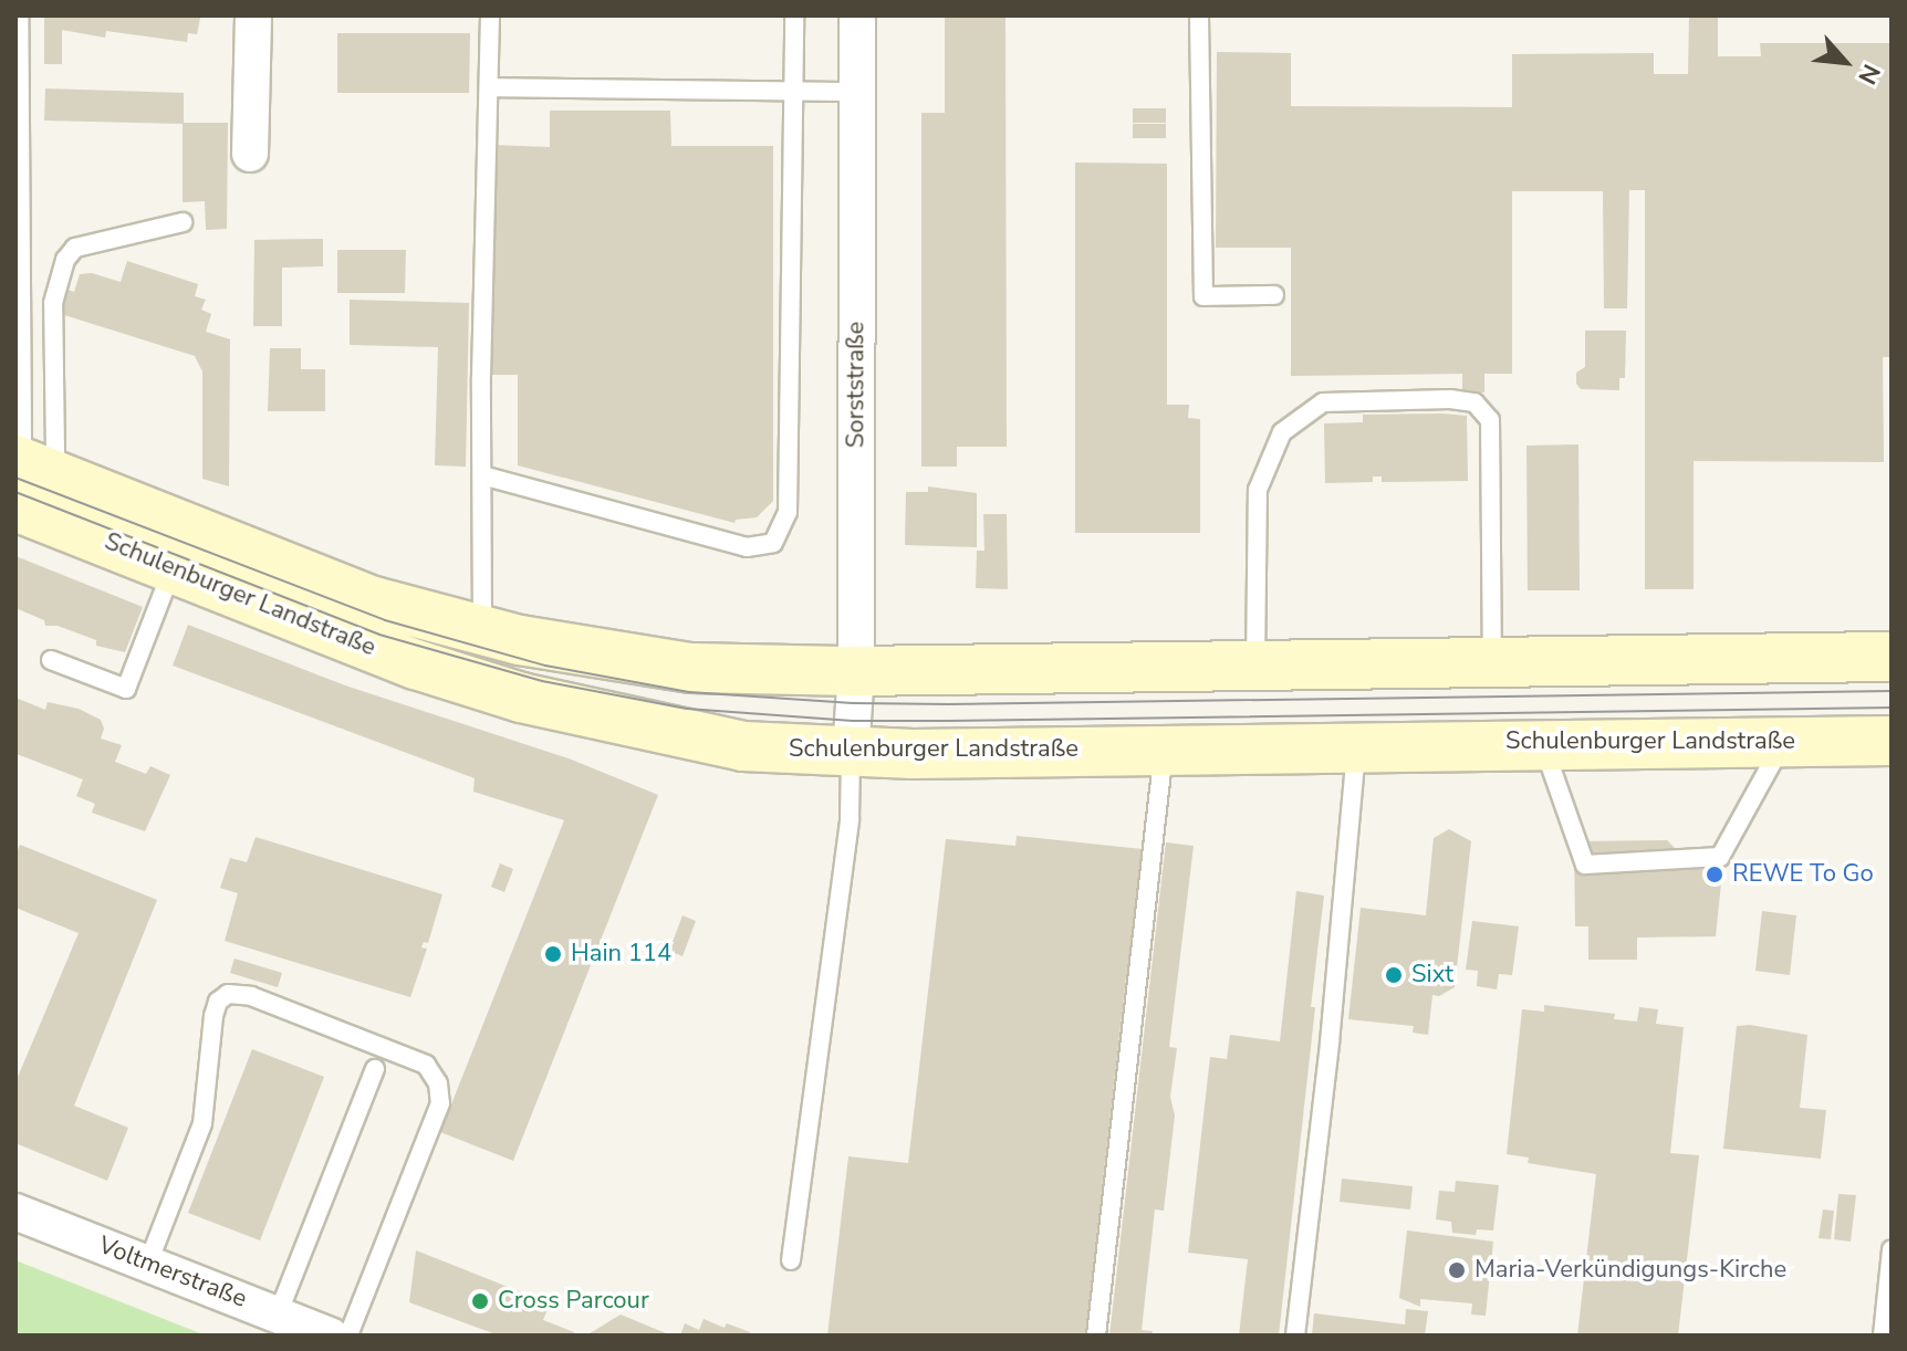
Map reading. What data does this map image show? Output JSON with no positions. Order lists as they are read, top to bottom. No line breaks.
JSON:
{"streets":{"main road":["Schulenburger Landstraße"],"street":["Sorststraße","Voltmerstraße"]},"crossings":[["Sorststraße","Schulenburger Landstraße"]],"places":["REWE To Go","Hain 114","Sixt","Maria-Verkündigungs-Kirche","Cross Parcour"],"north":"bottom right"}
